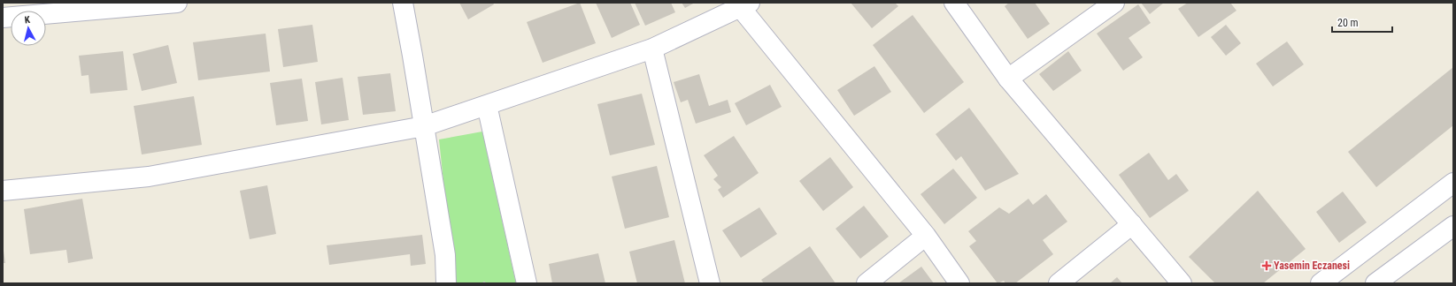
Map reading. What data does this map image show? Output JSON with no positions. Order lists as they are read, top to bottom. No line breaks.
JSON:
{"places":{"health":["Yasemin Eczanesi"]},"scale_bar":"20 m","north":"top"}
